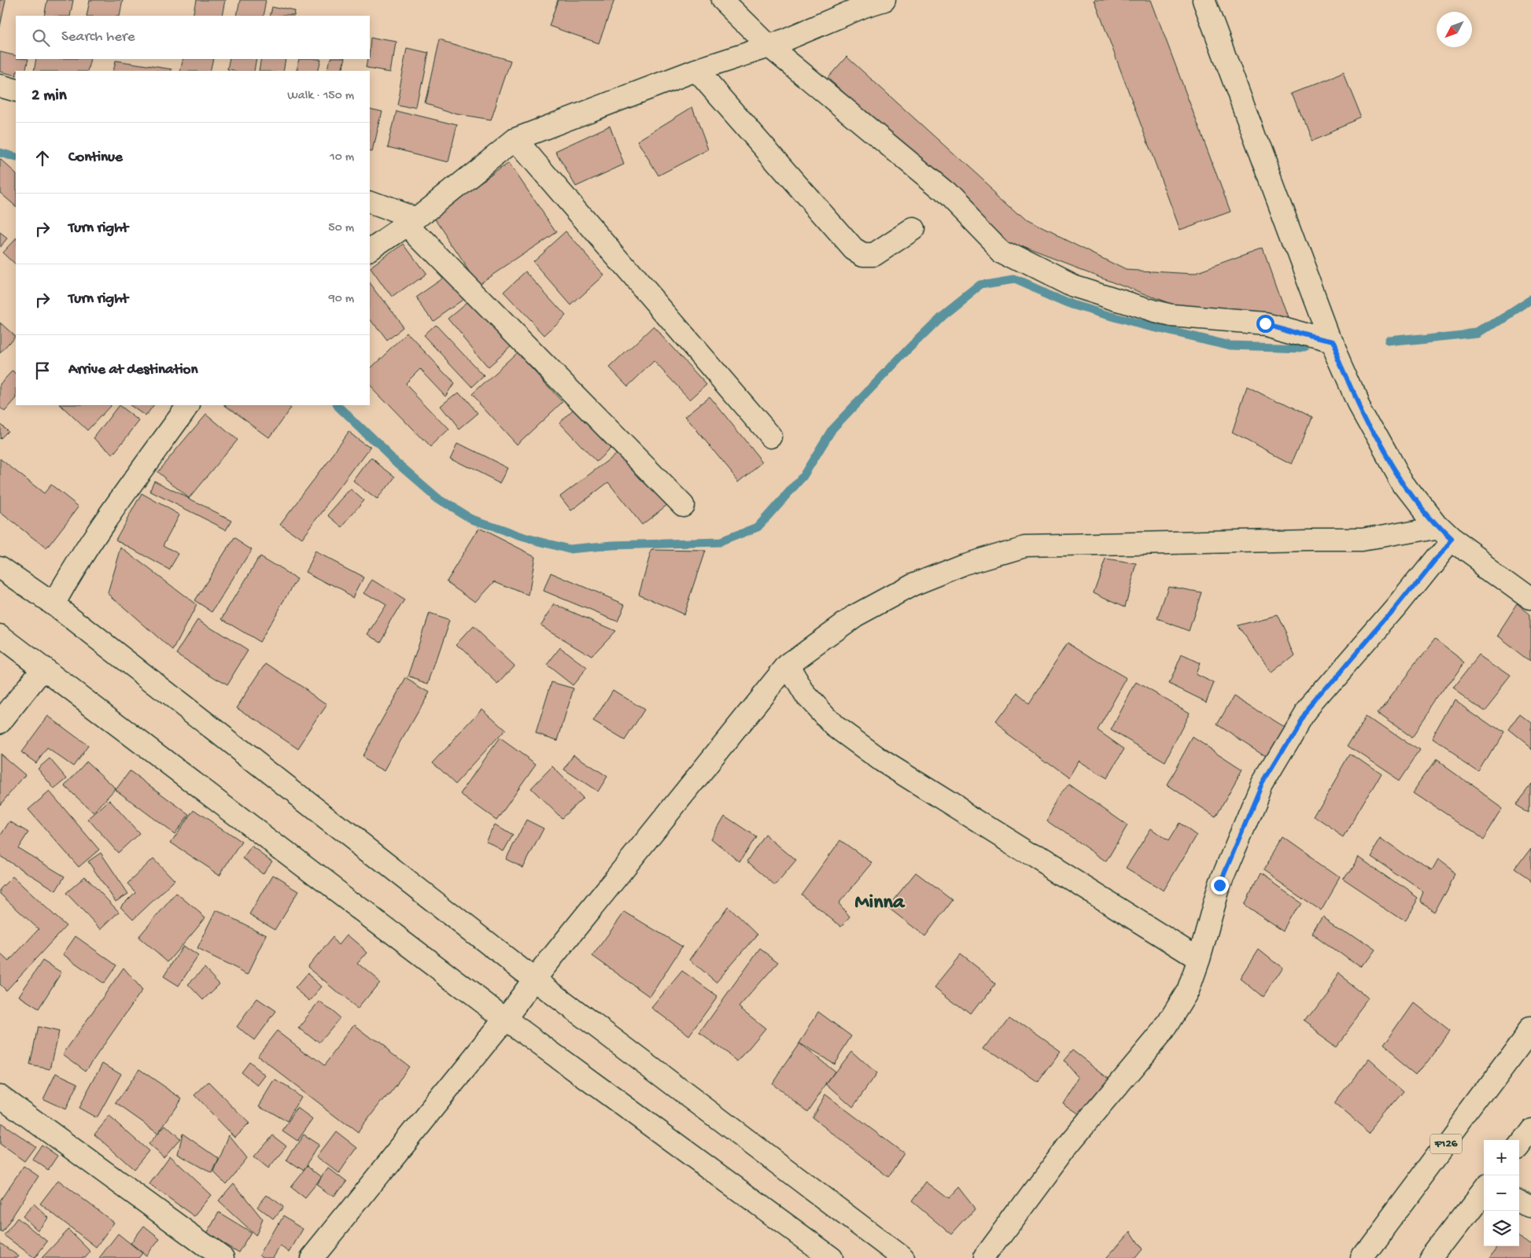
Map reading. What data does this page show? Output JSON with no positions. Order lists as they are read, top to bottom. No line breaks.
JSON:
{"streets":{"street":["F126"]},"districts":["Minna"],"north":"bottom left","page":{"search":"Search here","heading":["2 min","Walk · 150 m"],"list":[["Continue","10 m"],["Turn right","50 m"],["Turn right","90 m"],"Arrive at destination"],"map_buttons":["+","−"]}}
